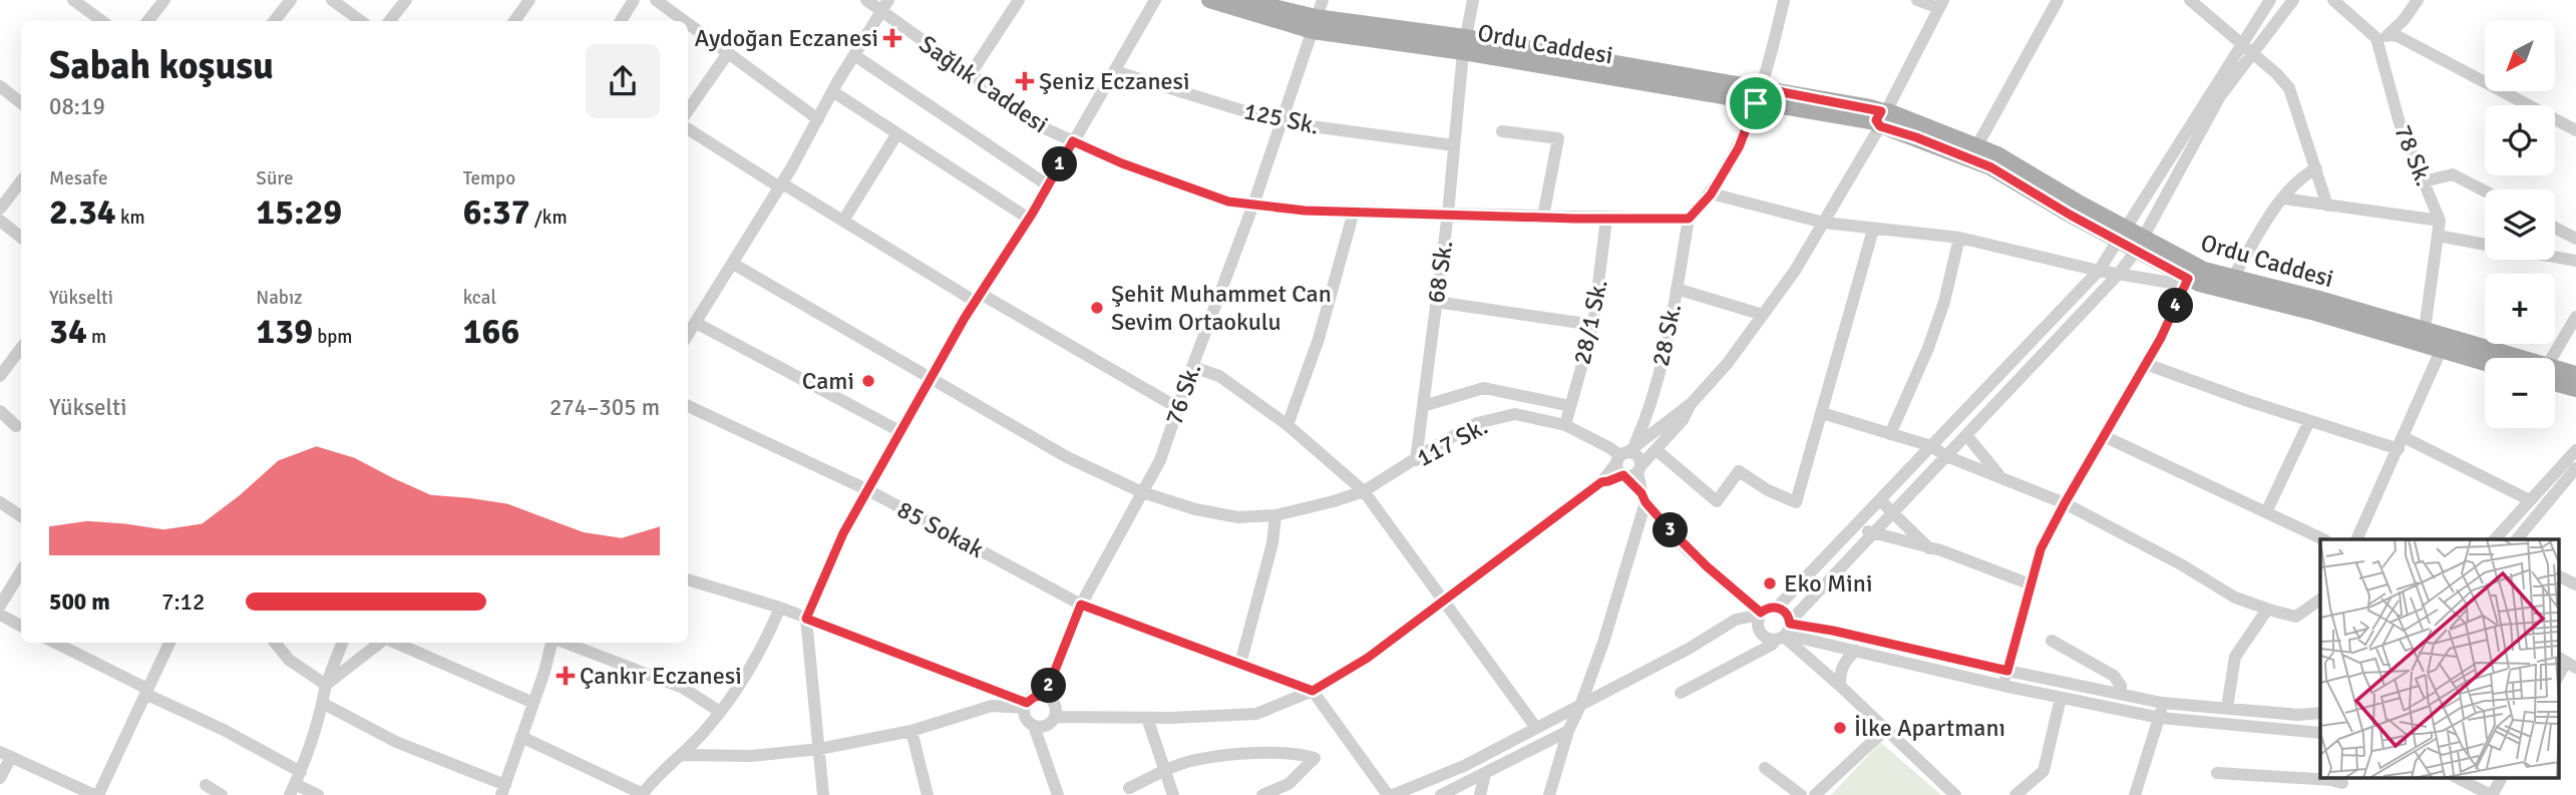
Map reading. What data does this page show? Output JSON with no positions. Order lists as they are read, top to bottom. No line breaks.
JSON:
{"streets":{"main road":["Ordu Caddesi"],"street":["Sağlık Caddesi","125 Sk.","78 Sk.","68 Sk.","28/1 Sk.","28 Sk.","76 Sk.","117 Sk.","85 Sokak"]},"crossings":[["Ordu Caddesi","78 Sk."],["Ordu Caddesi","68 Sk."],["Ordu Caddesi","76 Sk."],["Sağlık Caddesi","68 Sk."],["Sağlık Caddesi","28/1 Sk."],["Sağlık Caddesi","28 Sk."],["Sağlık Caddesi","76 Sk."],["125 Sk.","68 Sk."],["125 Sk.","76 Sk."],["68 Sk.","117 Sk."],["28/1 Sk.","117 Sk."],["28 Sk.","117 Sk."],["76 Sk.","117 Sk."],["76 Sk.","85 Sokak"]],"places":{"health":["Aydoğan Eczanesi","Şeniz Eczanesi","Çankır Eczanesi"],"other":["Şehit Muhammet Can Sevim Ortaokulu","Cami","Eko Mini","İlke Apartmanı"]},"north":"bottom left","page":{"map_buttons":["+","−"],"heading":["Sabah koşusu","08:19"],"stats":[["Mesafe","2.34 km"],["Süre","15:29"],["Tempo","6:37 /km"],["Yükselti","34 m"],["Nabız","139 bpm"],["kcal","166"]],"pins":["1","4","3","2"],"chart":["Yükselti","274–305 m"],"list":[{"name":"500 m","note":"7:12"}]}}
